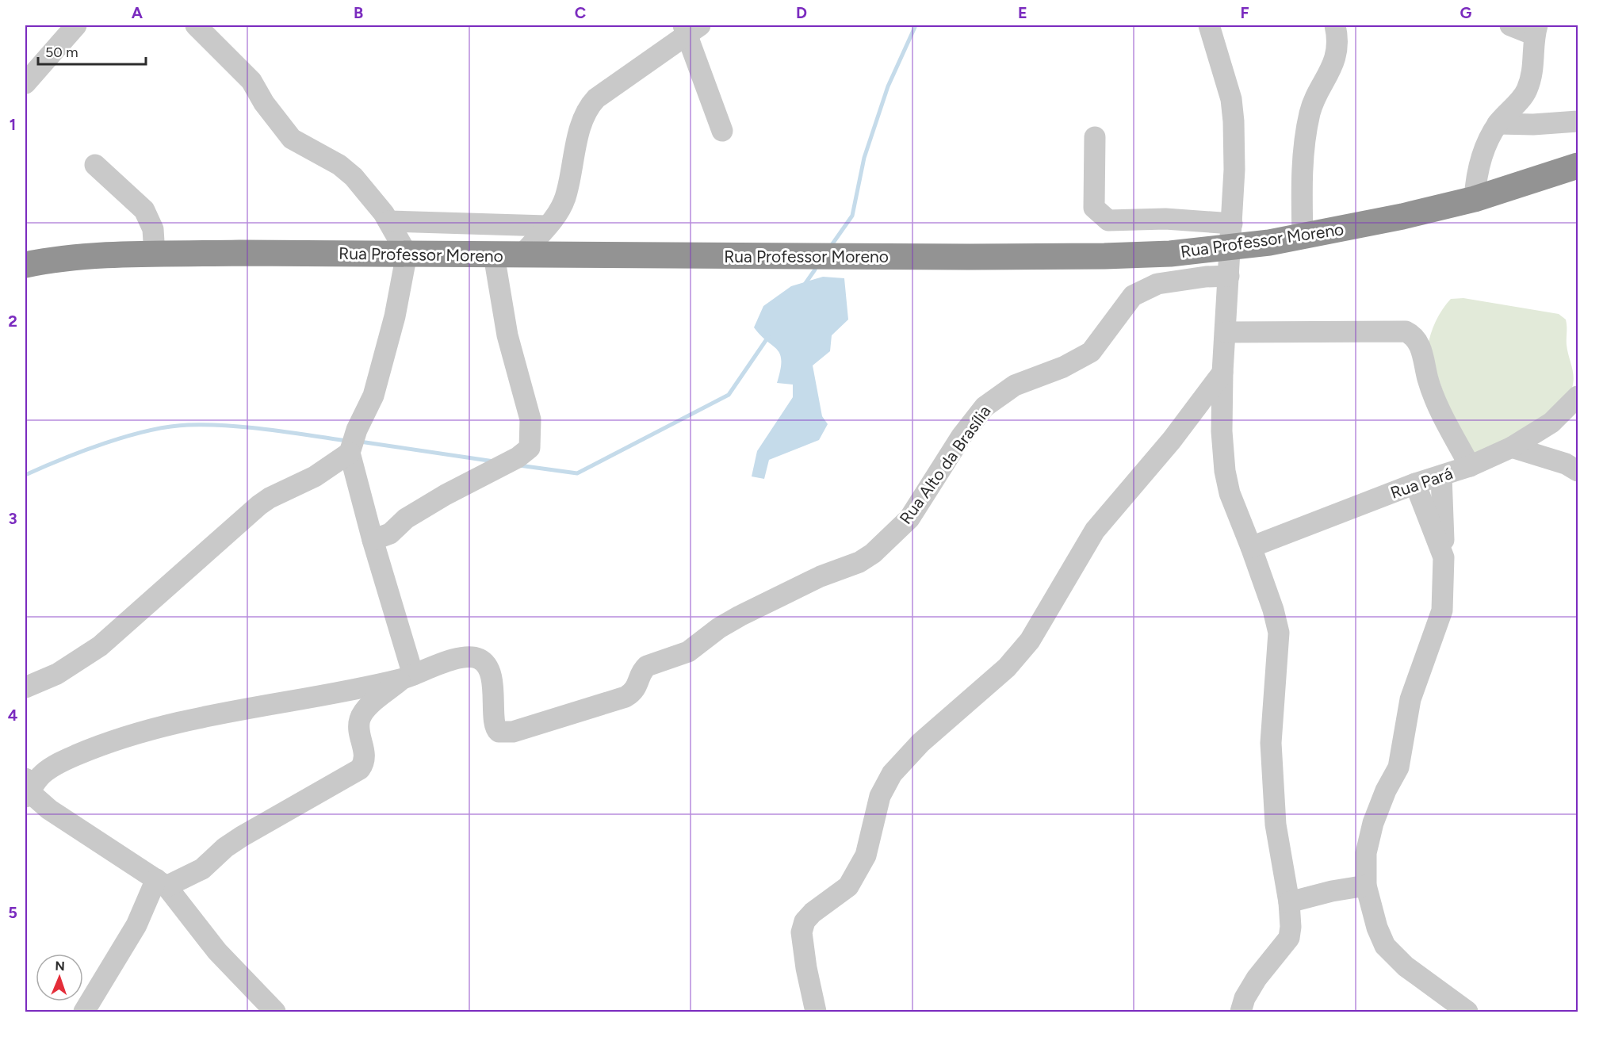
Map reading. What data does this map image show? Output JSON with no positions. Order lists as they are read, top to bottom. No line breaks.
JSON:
{"streets":{"highway":["Rua Professor Moreno"],"street":["Rua Alto da Brasília","Rua Pará"]},"scale_bar":"50 m","north":"top","grid":{"columns":["A","B","C","D","E","F","G"],"rows":["1","2","3","4","5"]}}
